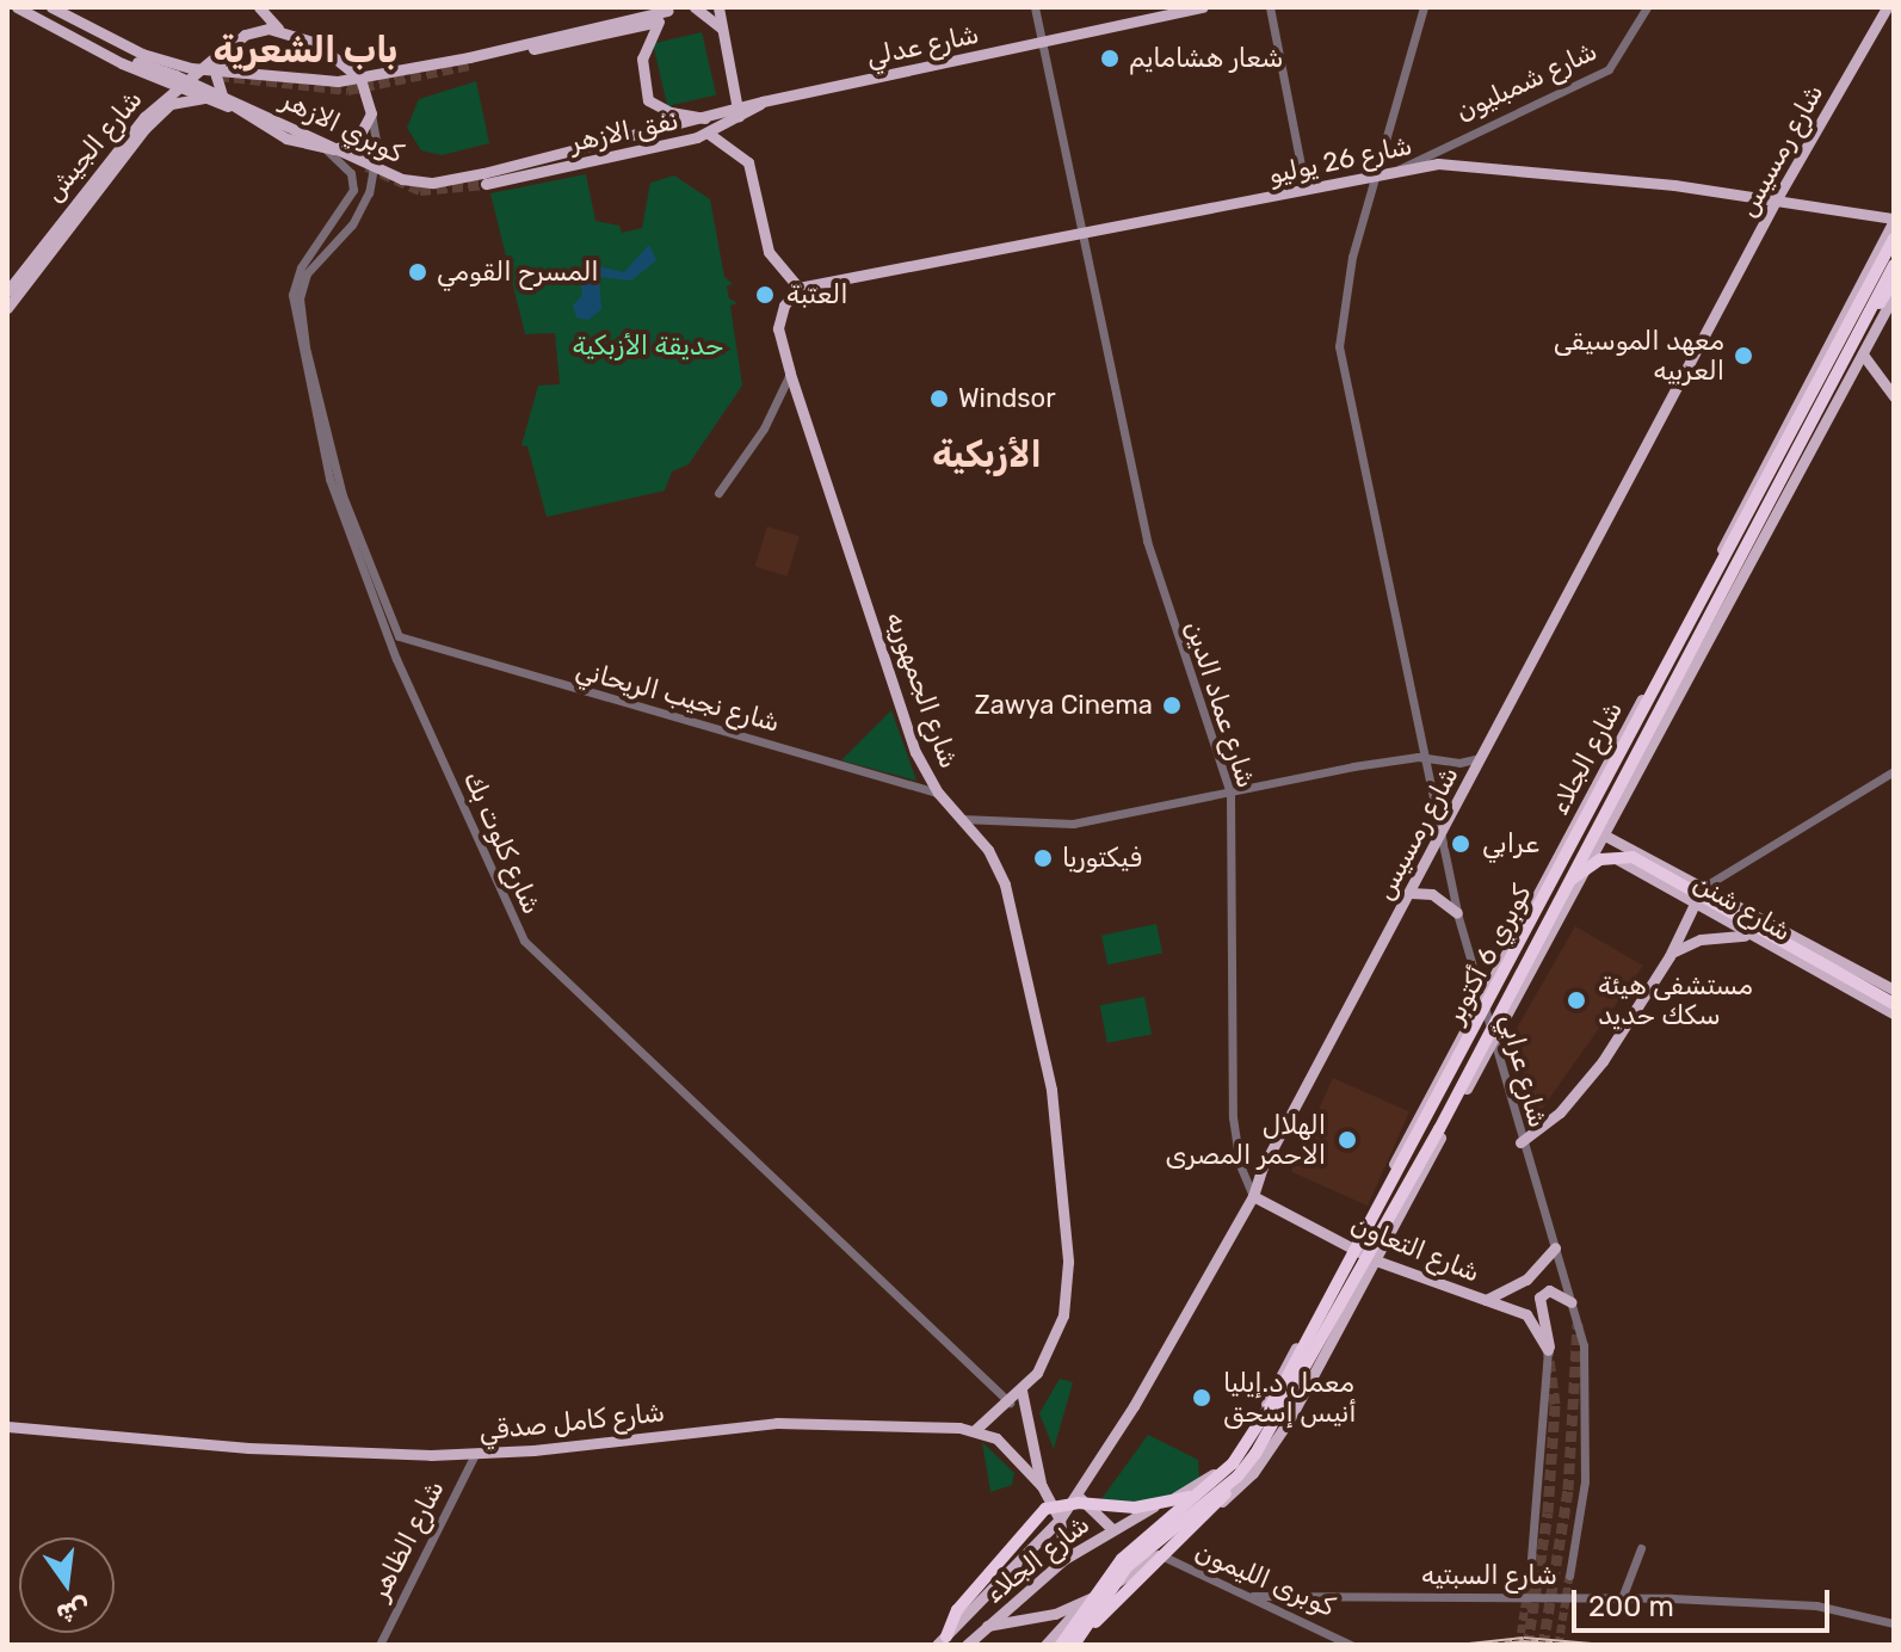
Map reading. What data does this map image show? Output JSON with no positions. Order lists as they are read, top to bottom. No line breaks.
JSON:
{"streets":{"highway":["كوبري 6 أكتوبر"],"main road":["شارع عدلي","كوبري الازهر","نفق الازهر","شارع الجيش","شارع رمسيس","شارع 26 يوليو","شارع الجمهوريه","شارع الجلاء","شارع شنن","شارع التعاون","شارع كامل صدقي"],"street":["شارع شمبليون","شارع نجيب الريحاني","شارع عماد الدين","شارع كلوت بك","شارع عرابي","شارع الظاهر","شارع السبتيه","كوبرى الليمون"]},"crossings":[["شارع عدلي","نفق الازهر"],["شارع عدلي","شارع عماد الدين"],["شارع شمبليون","شارع 26 يوليو"],["كوبري الازهر","نفق الازهر"],["شارع الجيش","شارع كلوت بك"],["شارع رمسيس","شارع 26 يوليو"],["شارع رمسيس","شارع عماد الدين"],["شارع رمسيس","شارع عرابي"],["شارع رمسيس","شارع التعاون"],["شارع 26 يوليو","شارع الجمهوريه"],["شارع 26 يوليو","شارع عماد الدين"],["شارع 26 يوليو","شارع الجلاء"],["شارع 26 يوليو","شارع عرابي"],["شارع الجمهوريه","شارع نجيب الريحاني"],["شارع الجمهوريه","شارع كلوت بك"],["شارع الجمهوريه","شارع كامل صدقي"],["شارع نجيب الريحاني","شارع كلوت بك"],["شارع عماد الدين","شارع التعاون"],["شارع الجلاء","شارع شنن"],["شارع الجلاء","شارع عرابي"],["شارع الجلاء","شارع التعاون"],["شارع الجلاء","كوبرى الليمون"],["شارع التعاون","شارع السبتيه"],["شارع كامل صدقي","شارع الظاهر"],["شارع السبتيه","كوبرى الليمون"]],"districts":["باب الشعرية","الأزبكية"],"parks":["حديقة الأزبكية"],"places":["شعار هشامايم","المسرح القومي","العتبة","معهد الموسيقى العربيه","Windsor","Zawya Cinema","عرابي","فيكتوريا","مستشفى هيئة سكك حديد","الهلال الاحمر المصرى","معمل د.إيليا أنيس إسحق"],"scale_bar":"200 m","north":"bottom"}
